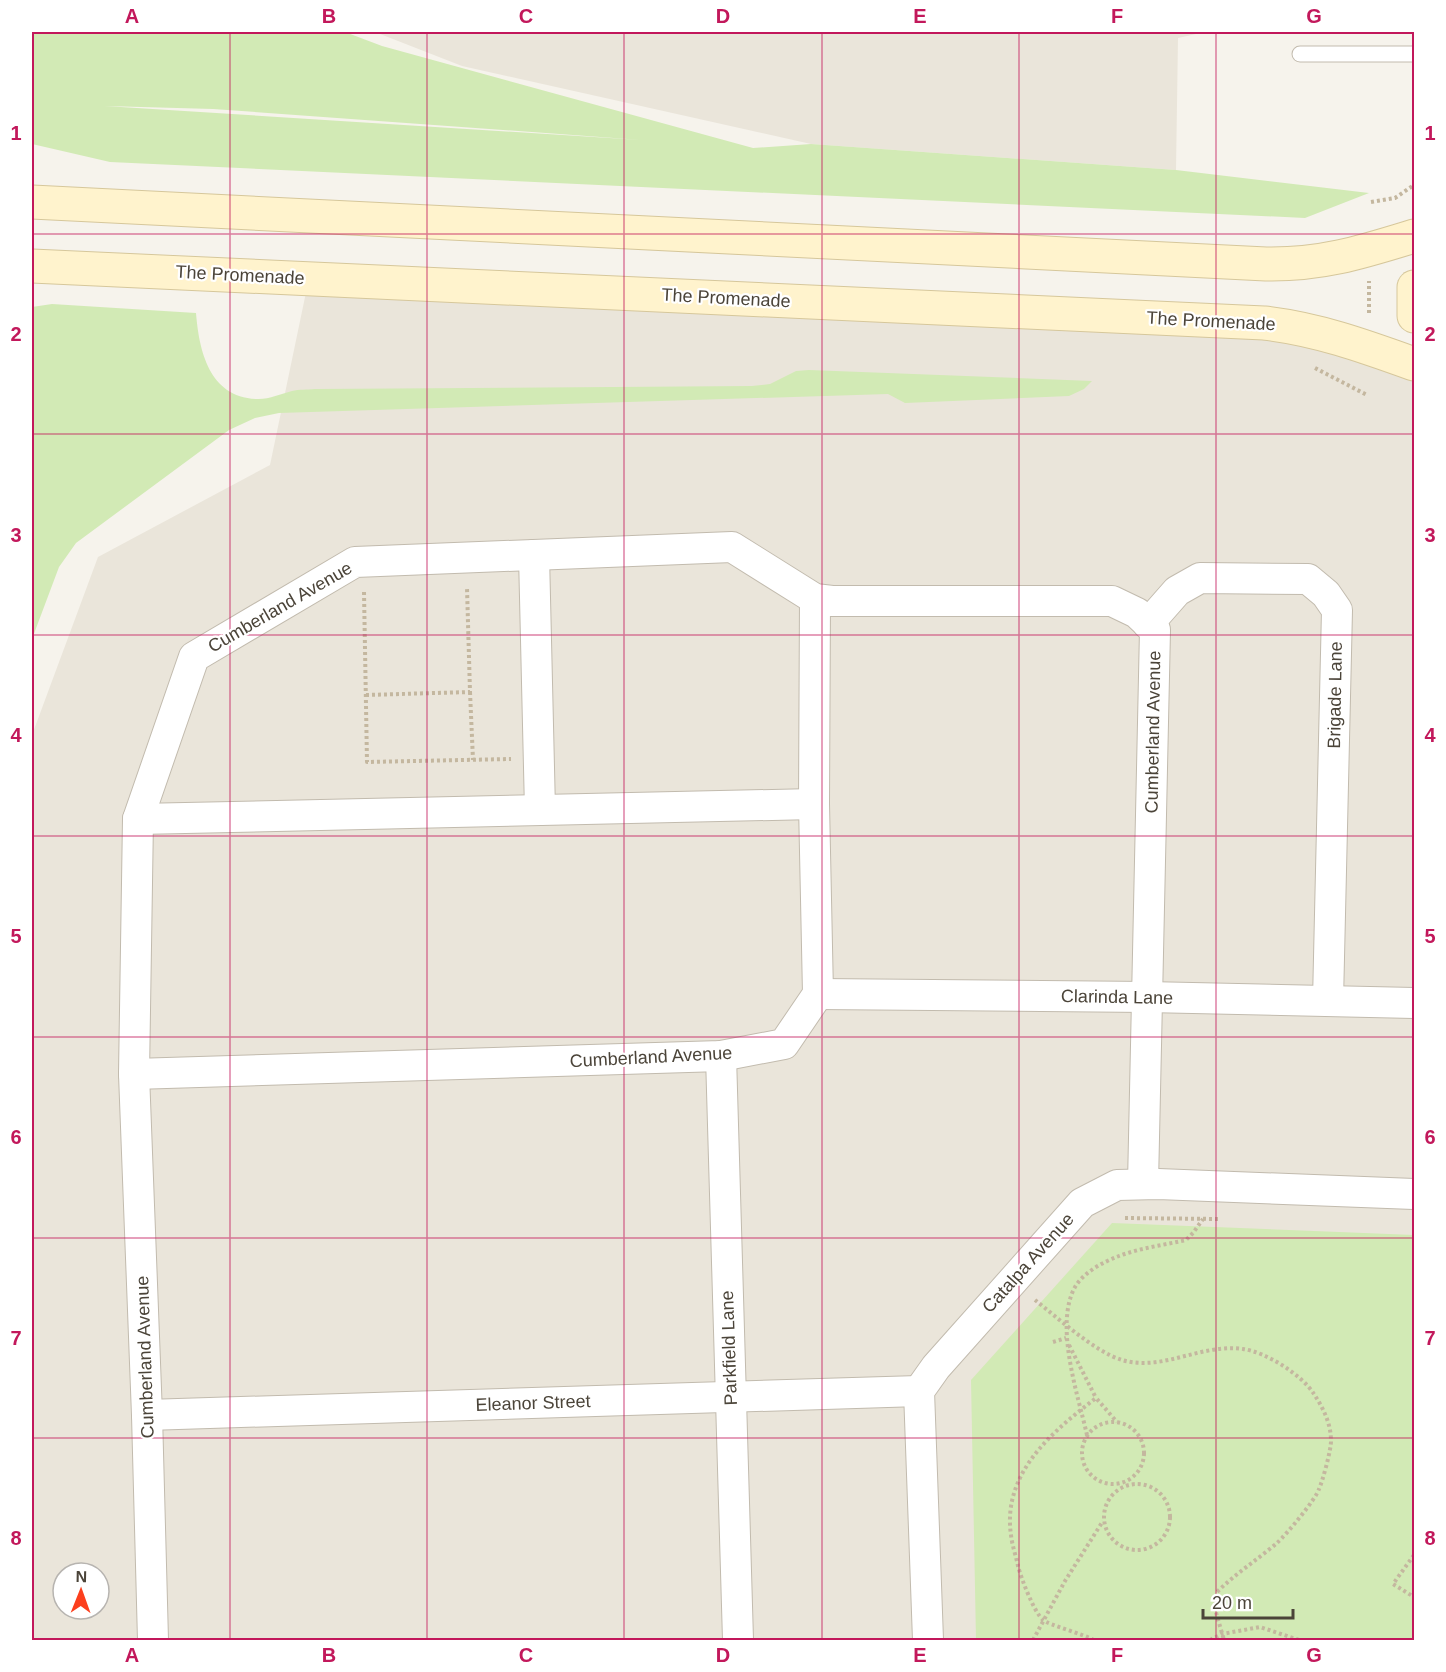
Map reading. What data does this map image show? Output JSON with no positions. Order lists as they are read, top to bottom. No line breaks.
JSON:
{"streets":{"main road":["The Promenade"],"street":["Cumberland Avenue","Brigade Lane","Clarinda Lane","Catalpa Avenue","Parkfield Lane","Eleanor Street"]},"crossings":[["Cumberland Avenue","Brigade Lane"],["Cumberland Avenue","Clarinda Lane"],["Cumberland Avenue","Catalpa Avenue"],["Cumberland Avenue","Parkfield Lane"],["Cumberland Avenue","Eleanor Street"],["Brigade Lane","Clarinda Lane"],["Catalpa Avenue","Eleanor Street"],["Parkfield Lane","Eleanor Street"]],"scale_bar":"20 m","north":"top","grid":{"columns":["A","B","C","D","E","F","G"],"rows":["1","2","3","4","5","6","7","8"]}}
